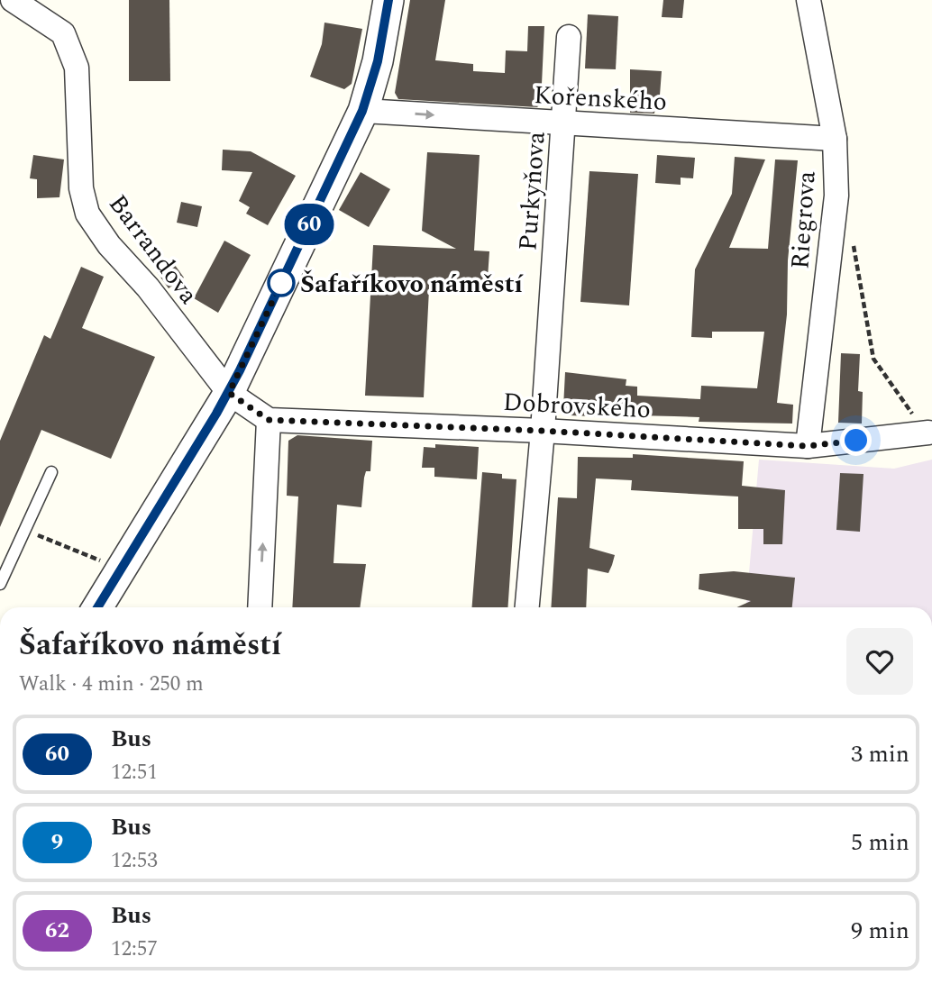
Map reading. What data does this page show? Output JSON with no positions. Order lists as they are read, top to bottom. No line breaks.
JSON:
{"streets":{"street":["Kořenského","Purkyňova","Riegrova","Barrandova","Dobrovského"]},"crossings":[["Kořenského","Purkyňova"],["Kořenského","Riegrova"],["Purkyňova","Dobrovského"],["Riegrova","Dobrovského"]],"one_way":["Kořenského"],"places":["Šafaříkovo náměstí"],"lines":["bus line 60"],"page":{"on_map":"60","heading":["Šafaříkovo náměstí","Walk · 4 min · 250 m"],"list":[{"mark":"60","name":"Bus","note":"12:51","value":"3 min"},{"mark":"9","name":"Bus","note":"12:53","value":"5 min"},{"mark":"62","name":"Bus","note":"12:57","value":"9 min"}]}}
